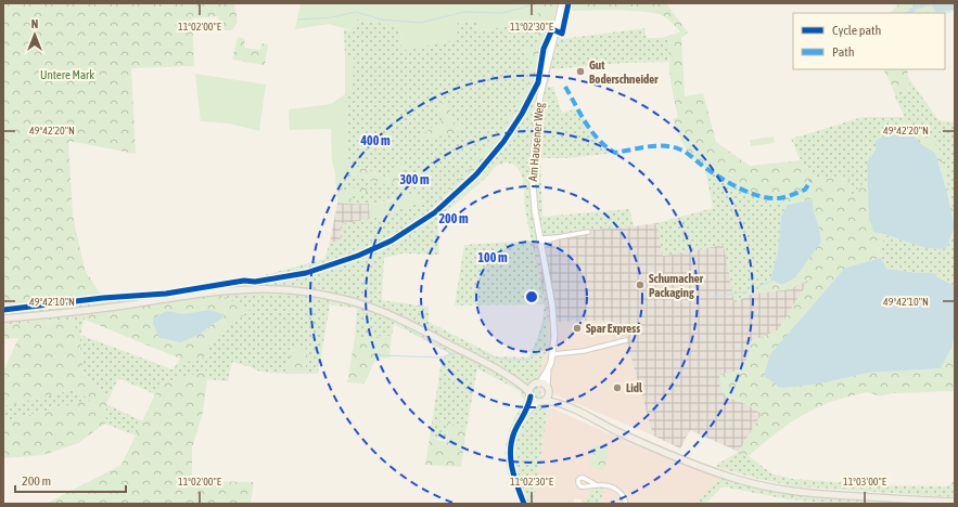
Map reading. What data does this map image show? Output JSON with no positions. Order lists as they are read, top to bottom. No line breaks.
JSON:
{"streets":{"main road":["Am Hausener Weg"]},"parks":["Untere Mark"],"places":["Gut Boderschneider","Schumacher Packaging","Spar Express","Lidl"],"legend":["Cycle path","Path"],"scale_bar":"200 m","north":"top","coordinates":["11°02'00\"E","11°02'30\"E","49°42'20\"N","49°42'10\"N","11°03'00\"E"],"rings":["400 m","300 m","200 m","100 m"]}
